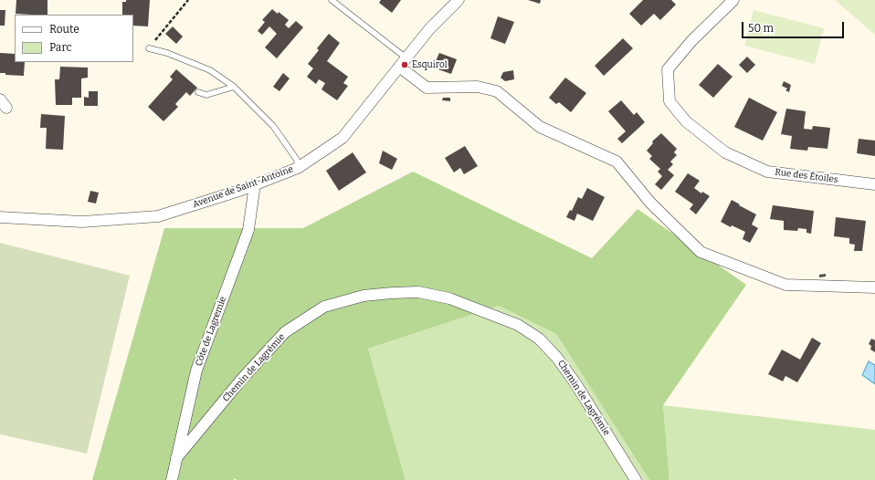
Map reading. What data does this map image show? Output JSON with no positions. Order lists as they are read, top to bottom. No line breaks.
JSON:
{"streets":{"street":["Rue des Étoiles","Avenue de Saint-Antoine","Côte de Lagremie","Chemin de Lagrémie"]},"crossings":[["Avenue de Saint-Antoine","Côte de Lagremie"],["Côte de Lagremie","Chemin de Lagrémie"]],"places":["Esquirol"],"legend":["Route","Parc"],"scale_bar":"50 m"}
